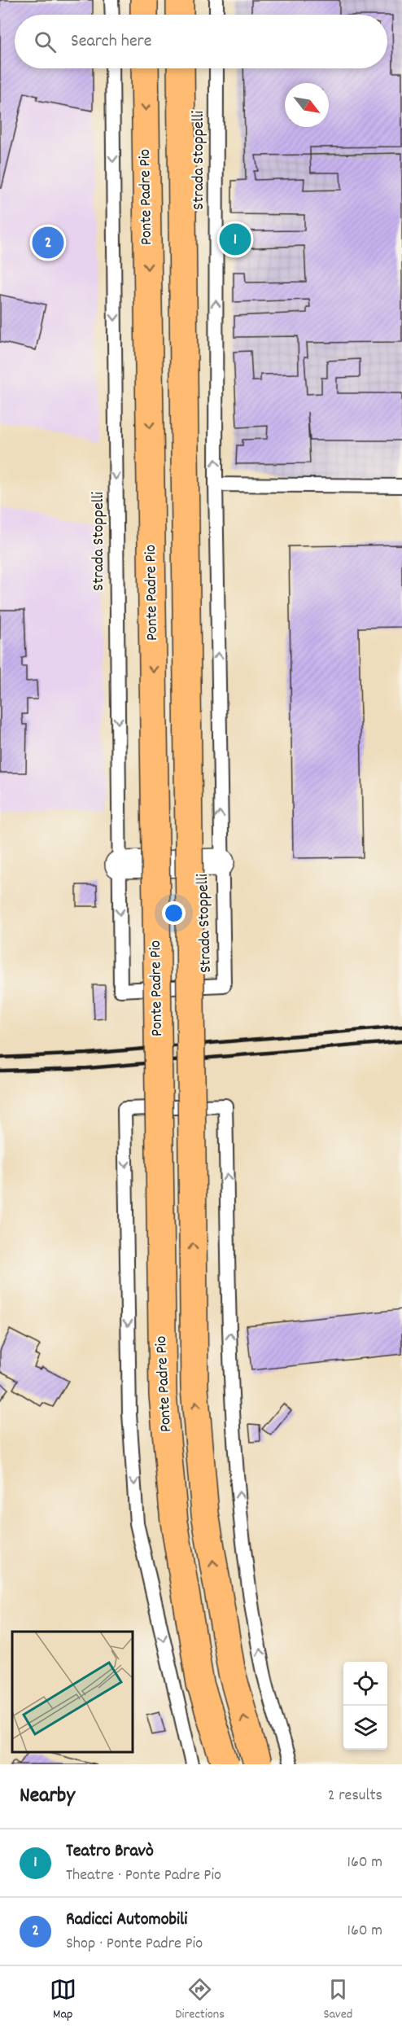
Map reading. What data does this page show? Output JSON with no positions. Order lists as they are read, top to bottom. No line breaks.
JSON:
{"streets":{"main road":["Ponte Padre Pio"],"lane":["Strada Stoppelli"]},"north":"bottom right","page":{"search":"Search here","pins":["1","2"],"heading":["Nearby","2 results"],"list":[{"mark":"1","name":"Teatro Bravò","note":"Theatre · Ponte Padre Pio","value":"160 m"},{"mark":"2","name":"Radicci Automobili","note":"Shop · Ponte Padre Pio","value":"160 m"}],"nav":["Map","Directions","Saved"]}}
